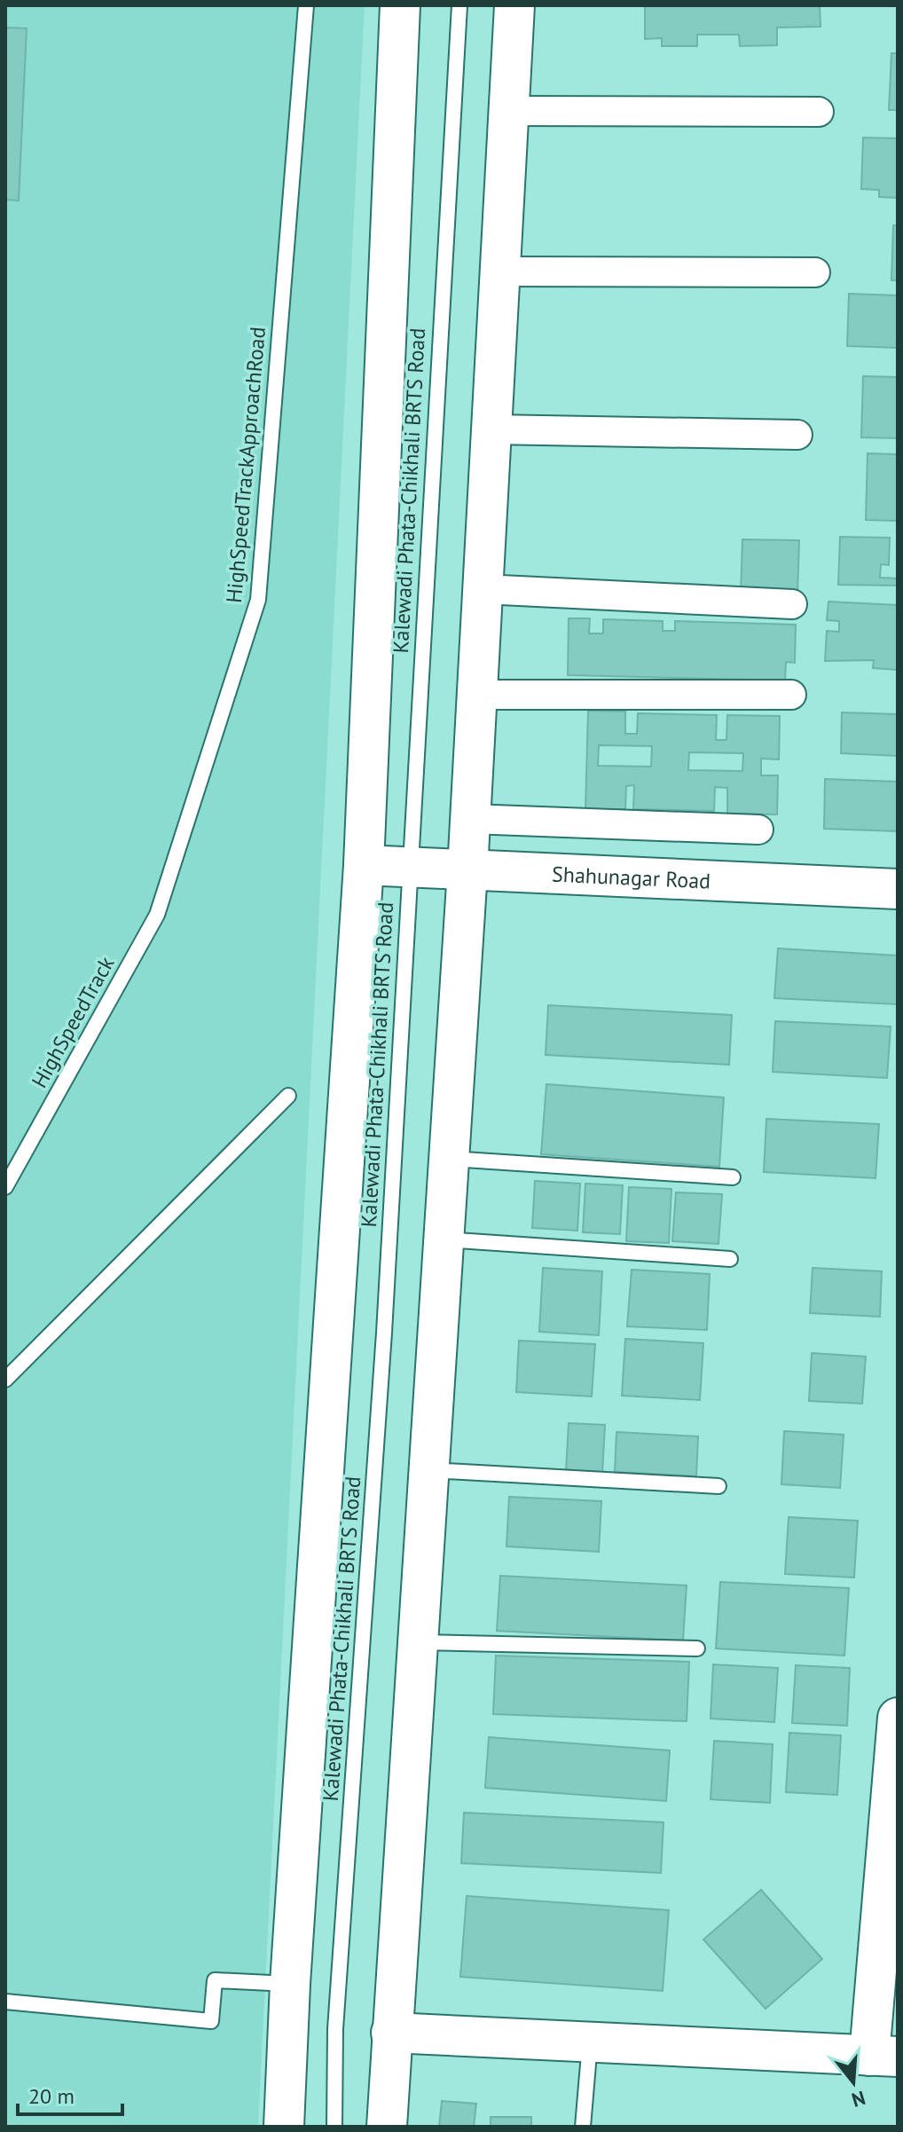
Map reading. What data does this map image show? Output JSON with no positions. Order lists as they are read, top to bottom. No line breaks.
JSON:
{"streets":{"main road":["Shahunagar Road"],"lane":["HighSpeedTrackApproachRoad","Kalewadi Phata-Chikhali BRTS Road","HighSpeedTrack"]},"crossings":[["HighSpeedTrackApproachRoad","HighSpeedTrack"],["Kalewadi Phata-Chikhali BRTS Road","Shahunagar Road"]],"scale_bar":"20 m","north":"bottom"}
